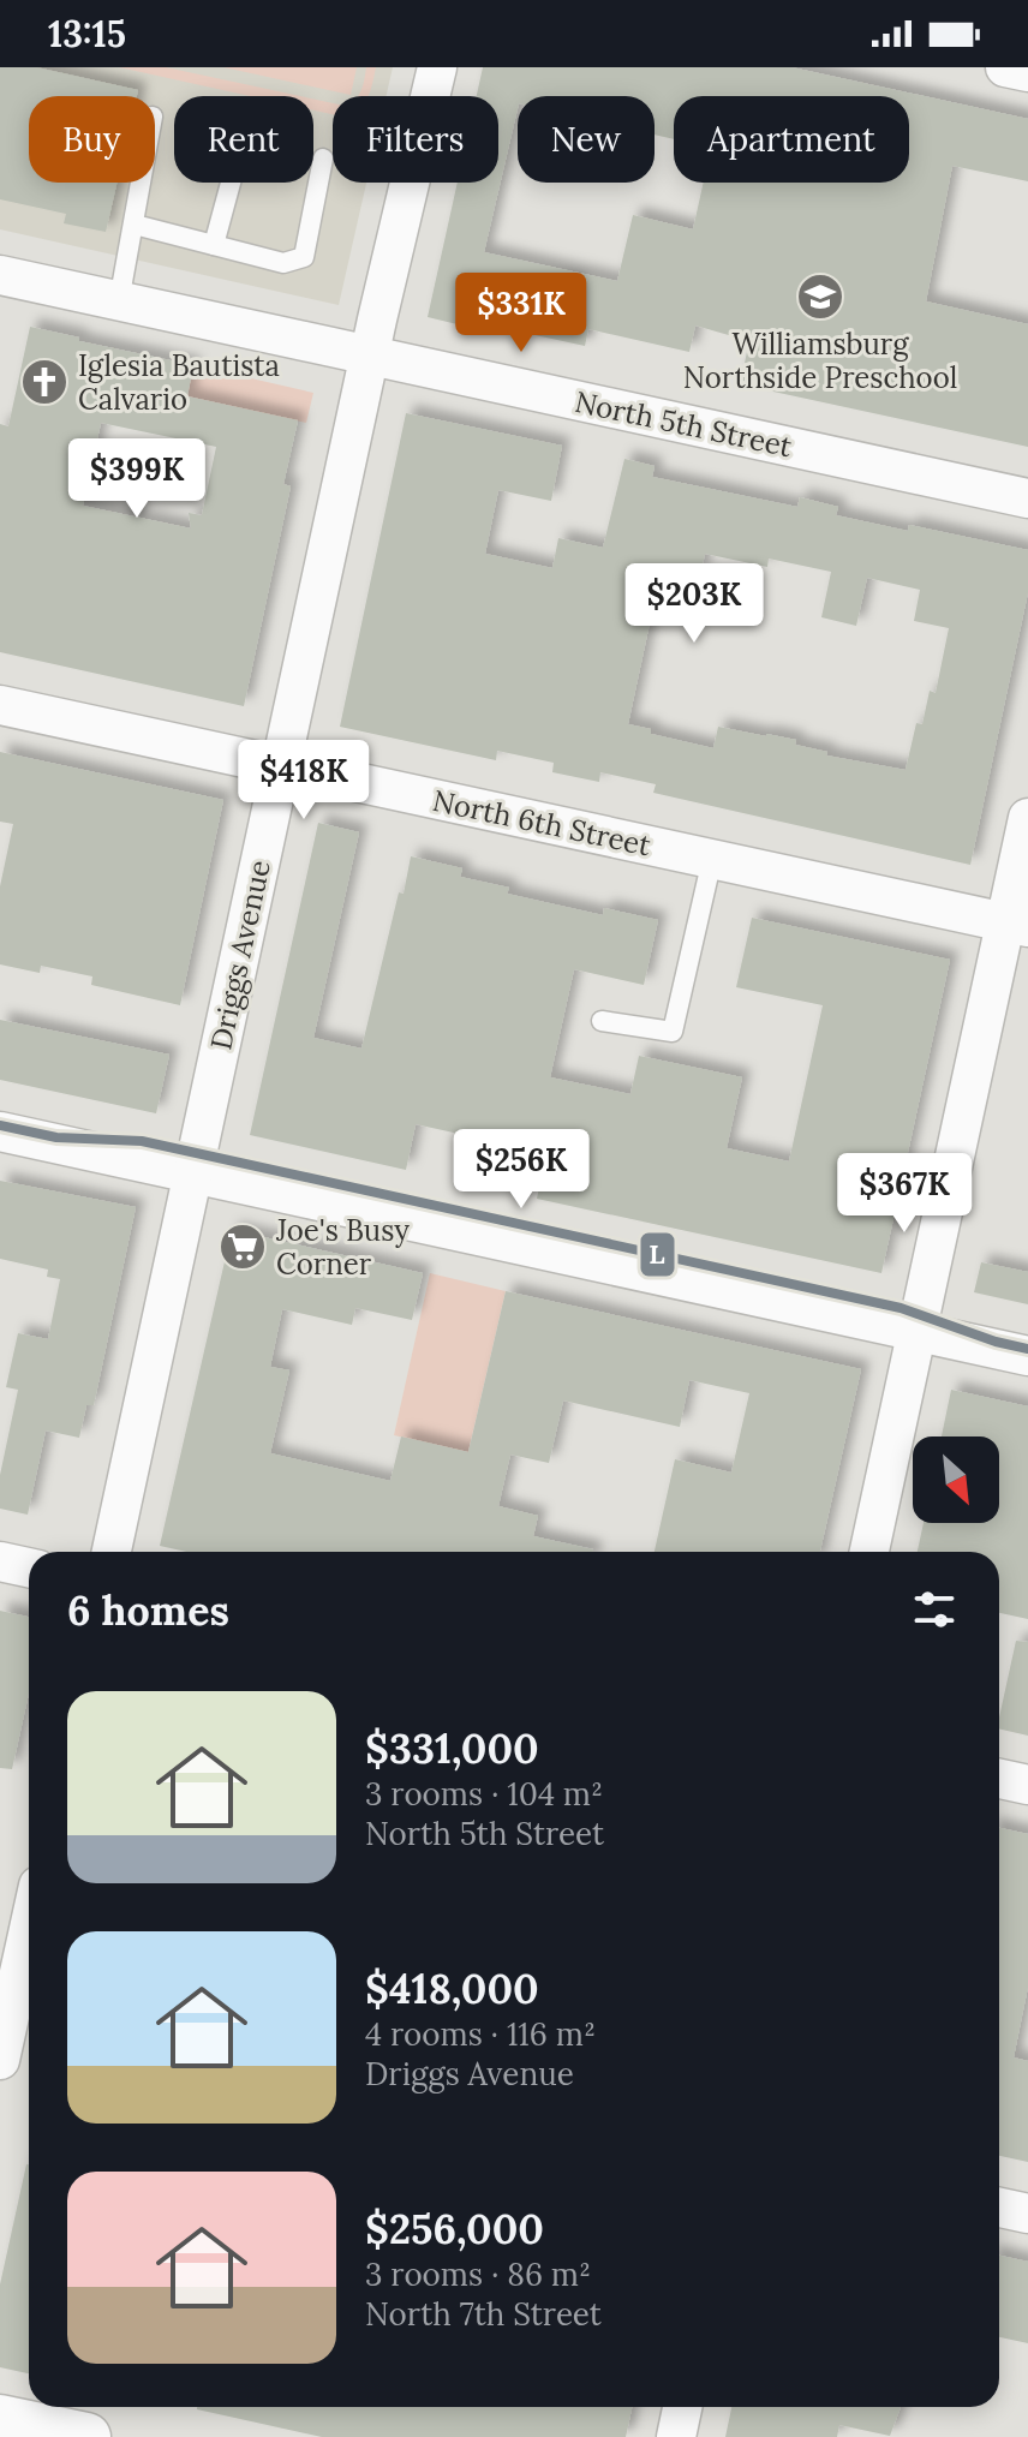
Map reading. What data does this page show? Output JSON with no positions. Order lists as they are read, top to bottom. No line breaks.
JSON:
{"streets":{"street":["North 5th Street","North 6th Street","Driggs Avenue"]},"crossings":[["North 5th Street","Driggs Avenue"],["North 6th Street","Driggs Avenue"]],"places":{"school or university":["Williamsburg Northside Preschool"],"church":["Iglesia Bautista Calvario"],"supermarket":["Joe's Busy Corner"]},"lines":["transit line L"],"north":"bottom right","page":{"status":"13:15","chip":["Buy","Rent","Filters","New","Apartment"],"price":["$331K","$399K","$203K","$418K","$256K","$367K"],"heading":"6 homes","list":[{"name":"$331,000","note":"3 rooms · 104 m² · North 5th Street"},{"name":"$418,000","note":"4 rooms · 116 m² · Driggs Avenue"},{"name":"$256,000","note":"3 rooms · 86 m² · North 7th Street"}]}}
